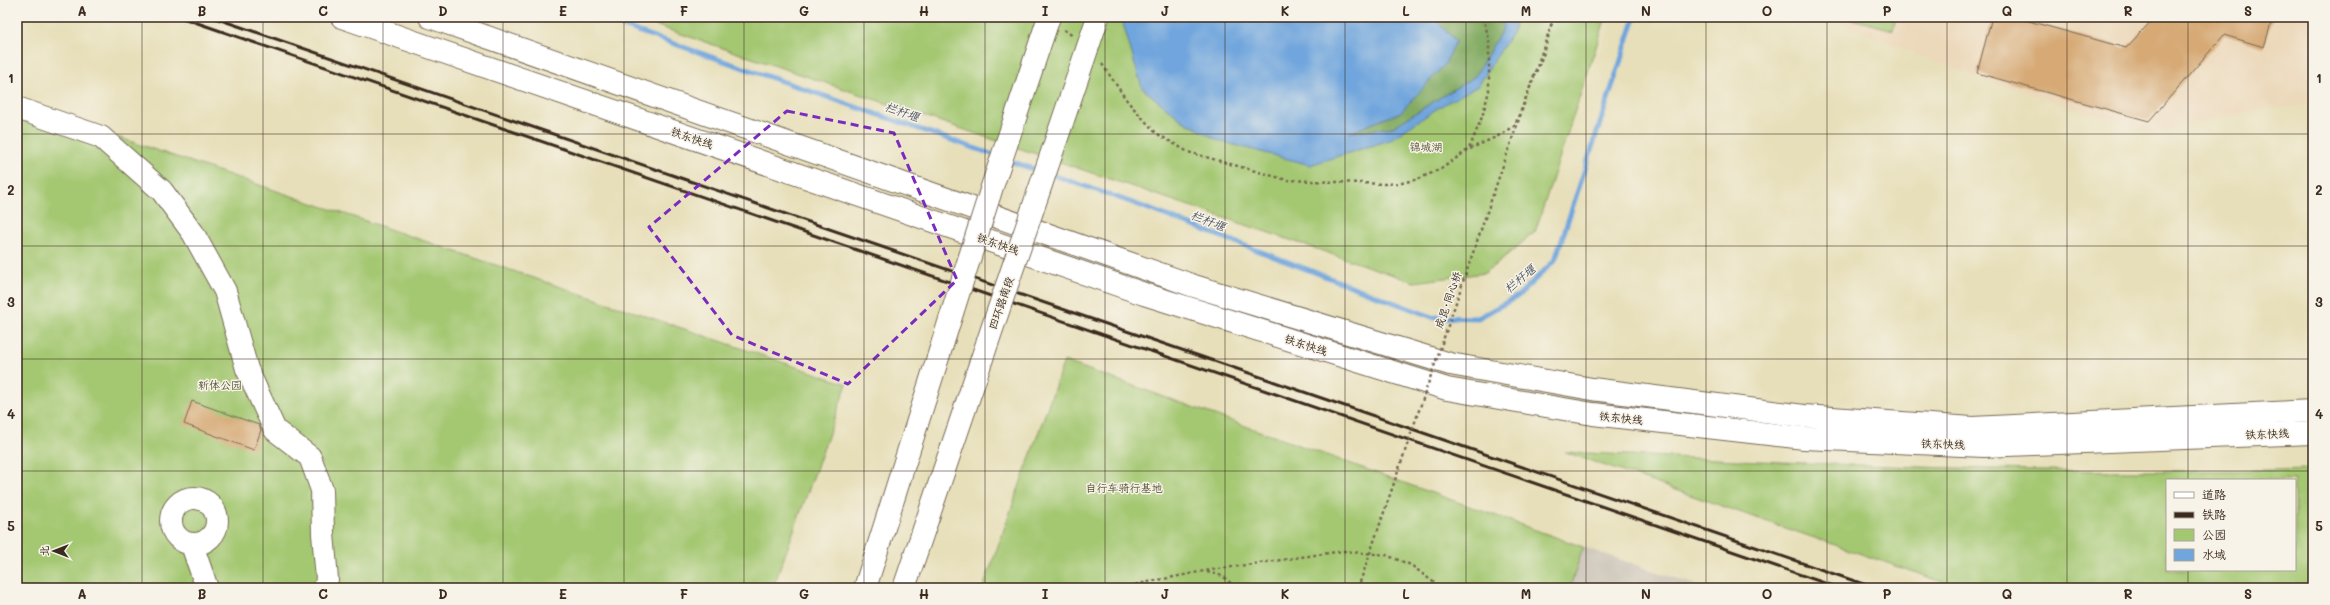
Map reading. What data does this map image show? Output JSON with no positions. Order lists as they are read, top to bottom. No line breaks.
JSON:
{"streets":{"main road":["铁东快线","四环路南段"],"path":["成昆·同心桥"]},"water":["栏杆堰"],"parks":["锦城湖","新体公园","自行车骑行基地"],"legend":["道路","铁路","公园","水域"],"north":"left","grid":{"columns":["A","B","C","D","E","F","G","H","I","J","K","L","M","N","O","P","Q","R","S"],"rows":["1","2","3","4","5"]}}
